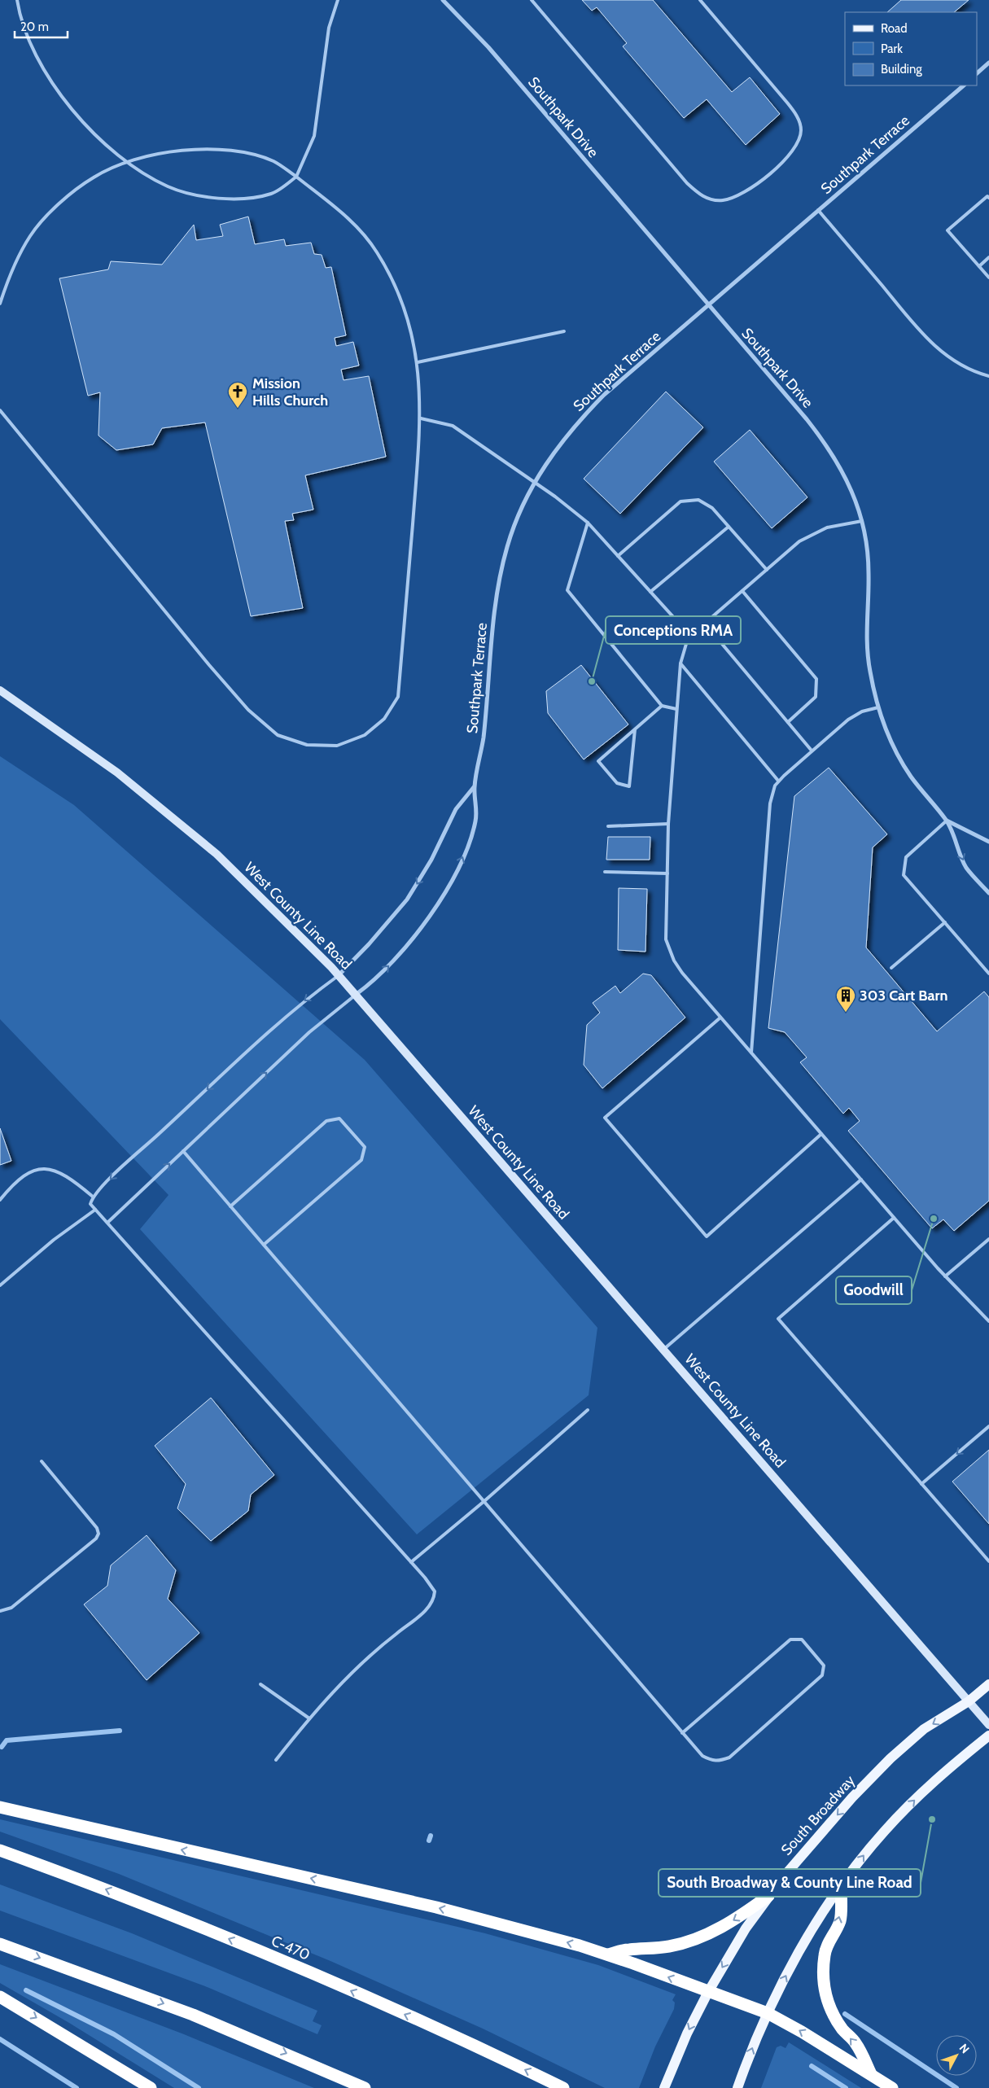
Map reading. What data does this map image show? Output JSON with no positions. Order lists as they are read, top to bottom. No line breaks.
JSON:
{"streets":{"highway":["C-470"],"main road":["West County Line Road","South Broadway"],"street":["Southpark Drive","Southpark Terrace"]},"crossings":[["Southpark Drive","Southpark Terrace"],["Southpark Terrace","West County Line Road"],["West County Line Road","South Broadway"]],"places":{"church":["Mission Hills Church"],"other":["Conceptions RMA","Goodwill","South Broadway & County Line Road"],"building":["303 Cart Barn"]},"legend":["Road","Park","Building"],"scale_bar":"20 m","north":"top right"}
